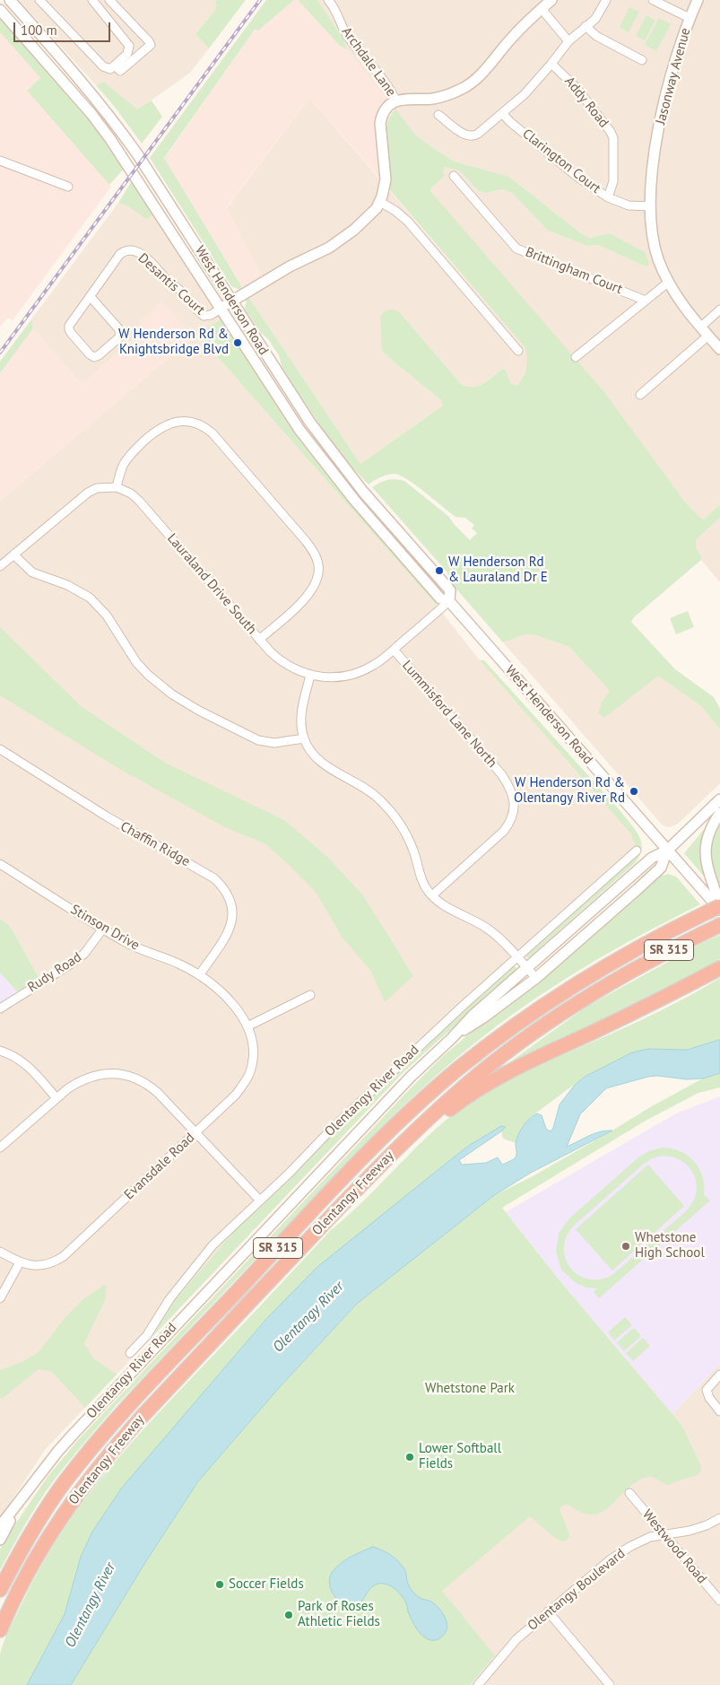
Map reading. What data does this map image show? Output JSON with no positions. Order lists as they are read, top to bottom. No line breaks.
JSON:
{"streets":{"highway":["SR 315","Olentangy Freeway"],"main road":["Jasonway Avenue","West Henderson Road","Olentangy River Road"],"street":["Archdale Lane","Addy Road","Clarington Court","Brittingham Court","Desantis Court","Lauraland Drive South","Lummisford Lane North","Chaffin Ridge","Stinson Drive","Rudy Road","Evansdale Road","Westwood Road","Olentangy Boulevard"]},"crossings":[["Jasonway Avenue","Clarington Court"],["Addy Road","Clarington Court"],["Desantis Court","West Henderson Road"],["West Henderson Road","Olentangy River Road"],["Chaffin Ridge","Stinson Drive"],["Stinson Drive","Rudy Road"],["Stinson Drive","Evansdale Road"],["Westwood Road","Olentangy Boulevard"]],"water":["Olentangy River"],"parks":["Whetstone Park"],"places":["W Henderson Rd & Knightsbridge Blvd","W Henderson Rd & Lauraland Dr E","W Henderson Rd & Olentangy River Rd","Whetstone High School","Lower Softball Fields","Soccer Fields","Park of Roses Athletic Fields"],"scale_bar":"100 m"}
